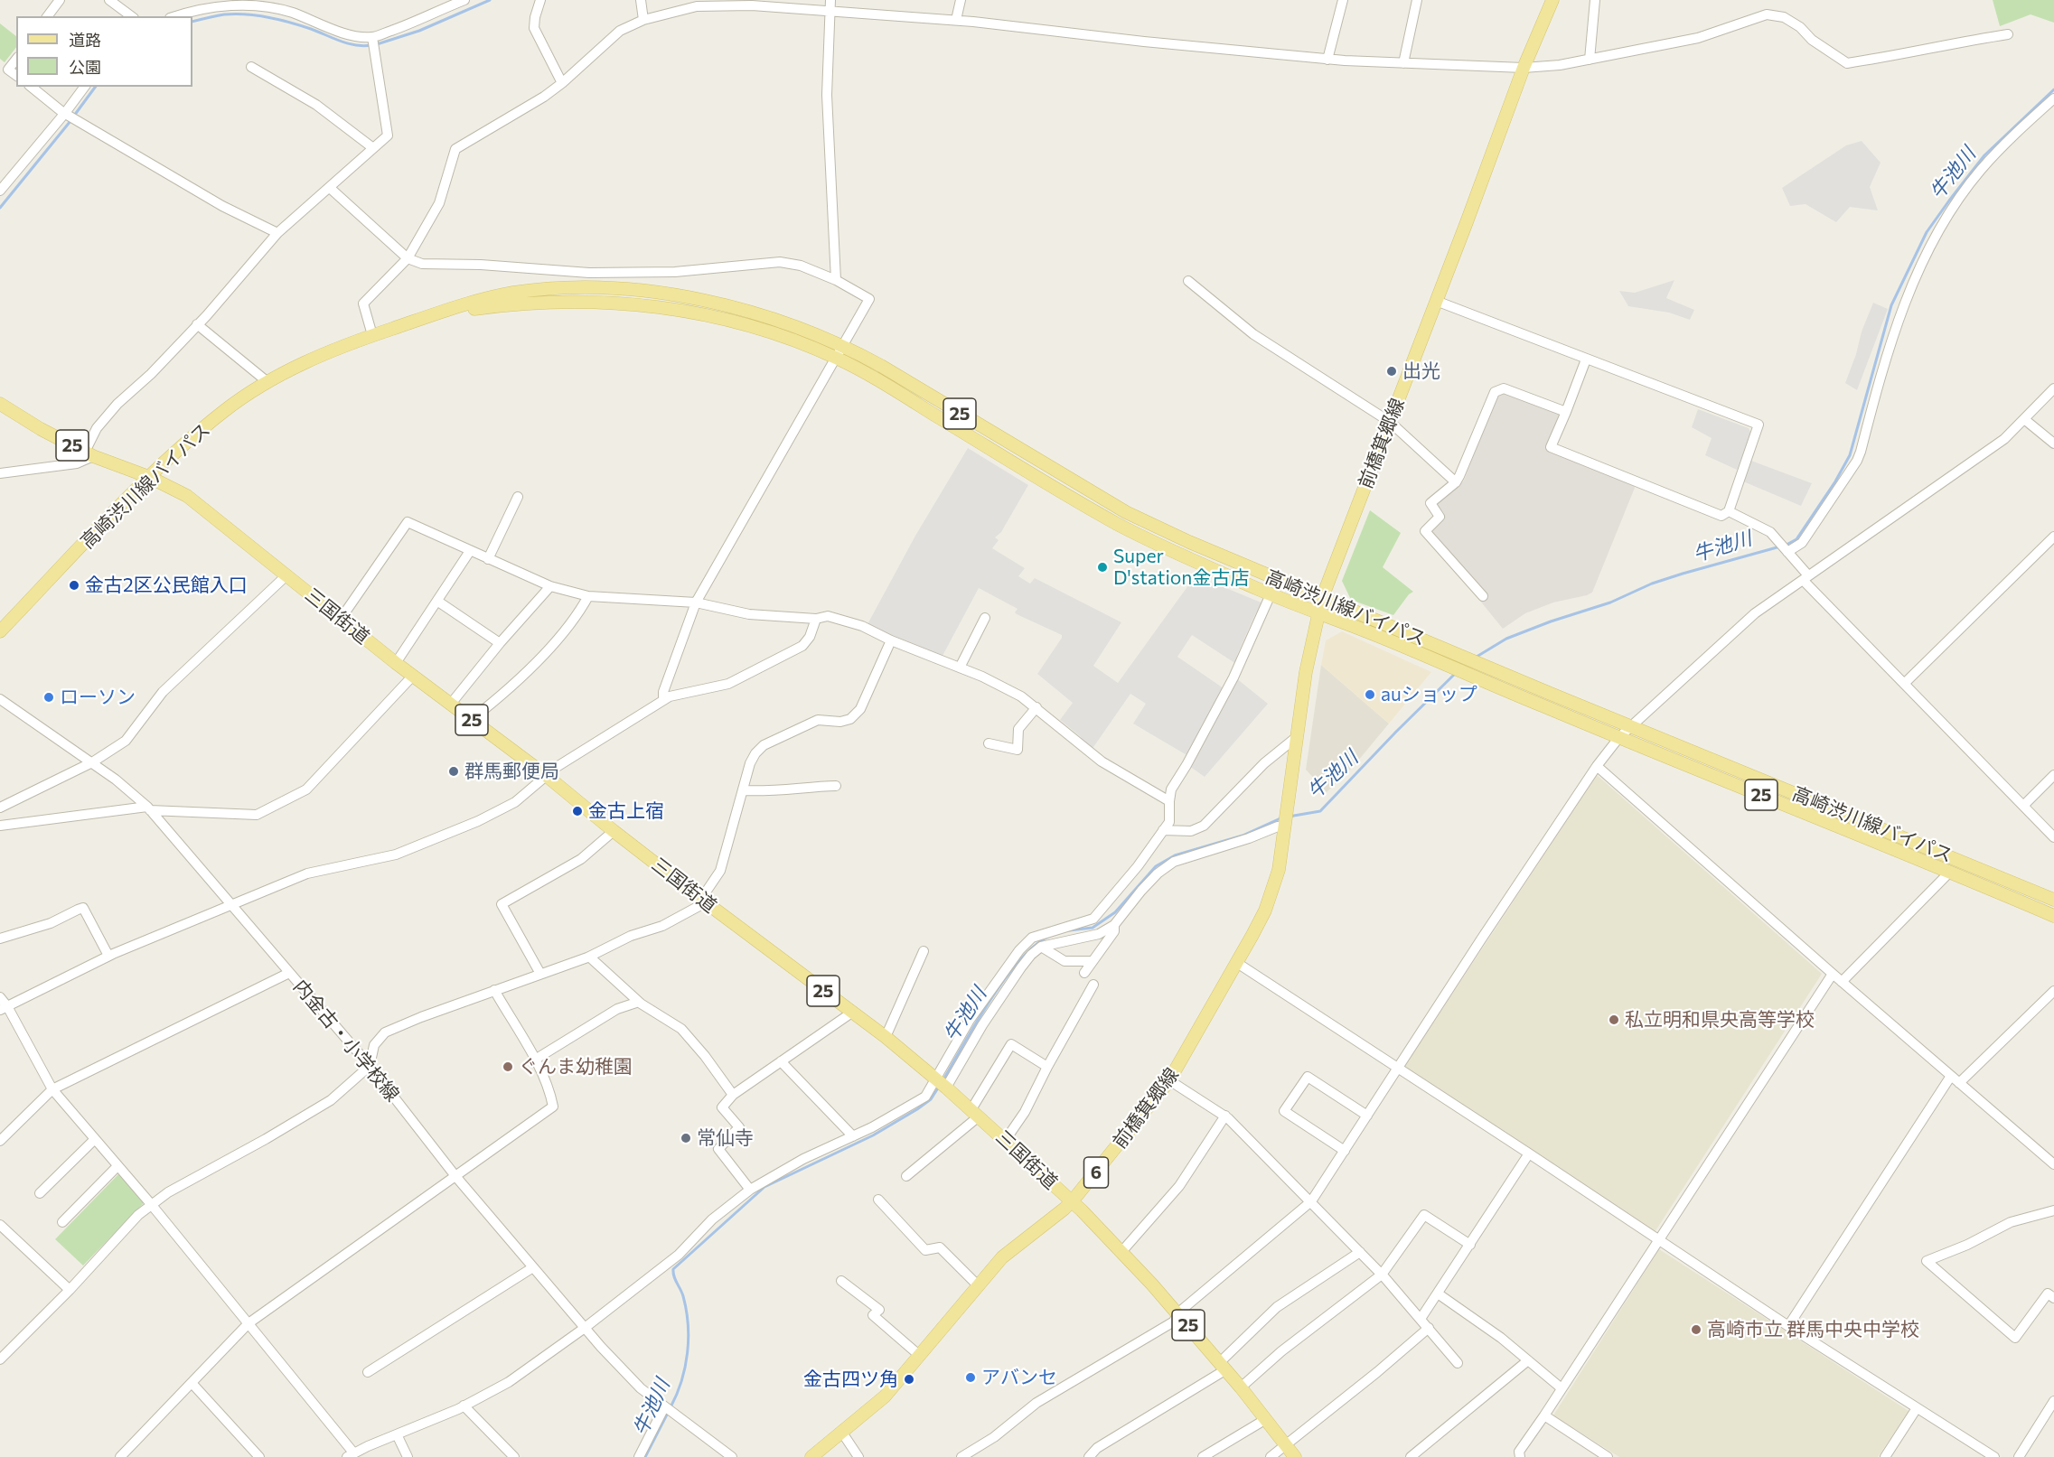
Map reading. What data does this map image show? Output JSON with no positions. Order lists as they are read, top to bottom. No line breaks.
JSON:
{"streets":{"main road":["25","前橋箕郷線","高崎渋川線バイパス","三国街道","6"],"street":["内金古・小学校線"]},"crossings":[["前橋箕郷線","高崎渋川線バイパス"],["前橋箕郷線","三国街道"],["高崎渋川線バイパス","三国街道"]],"water":["牛池川"],"places":["出光","Super D'station金古店","金古2区公民館入口","auショップ","ローソン","群馬郵便局","金古上宿","私立明和県央高等学校","ぐんま幼稚園","常仙寺","高崎市立 群馬中央中学校","アバンセ","金古四ツ角"],"legend":["道路","公園"]}
